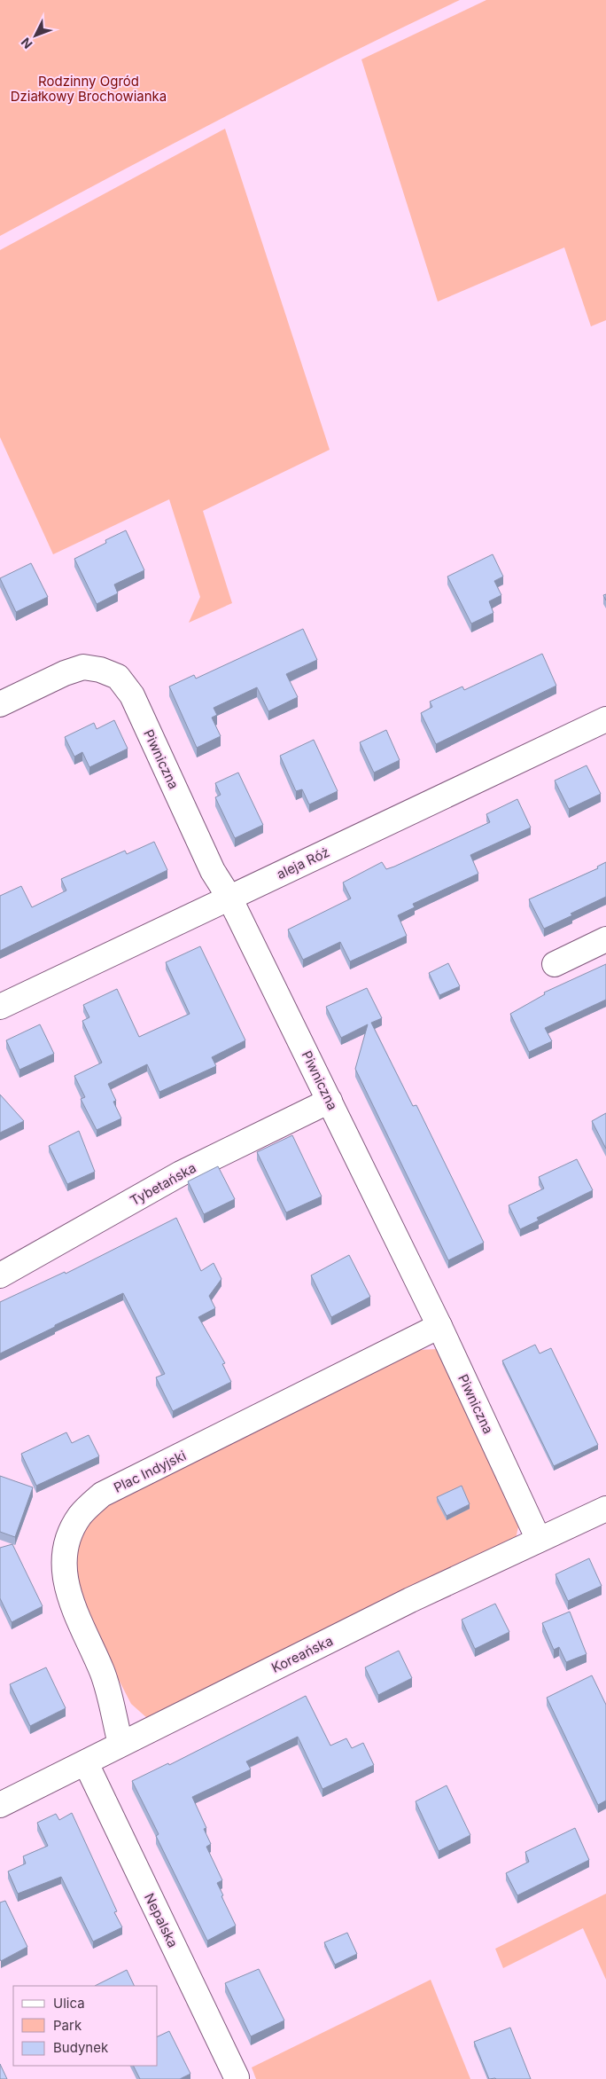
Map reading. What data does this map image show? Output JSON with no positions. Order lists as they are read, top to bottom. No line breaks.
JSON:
{"streets":{"street":["Piwniczna","aleja Róż","Tybetańska","Plac Indyjski","Koreańska","Nepalska"]},"crossings":[["Piwniczna","aleja Róż"],["Piwniczna","Tybetańska"],["Piwniczna","Plac Indyjski"],["Piwniczna","Koreańska"],["Plac Indyjski","Koreańska"],["Koreańska","Nepalska"]],"parks":["Rodzinny Ogród Działkowy Brochowianka"],"legend":["Ulica","Park","Budynek"],"north":"bottom left"}
